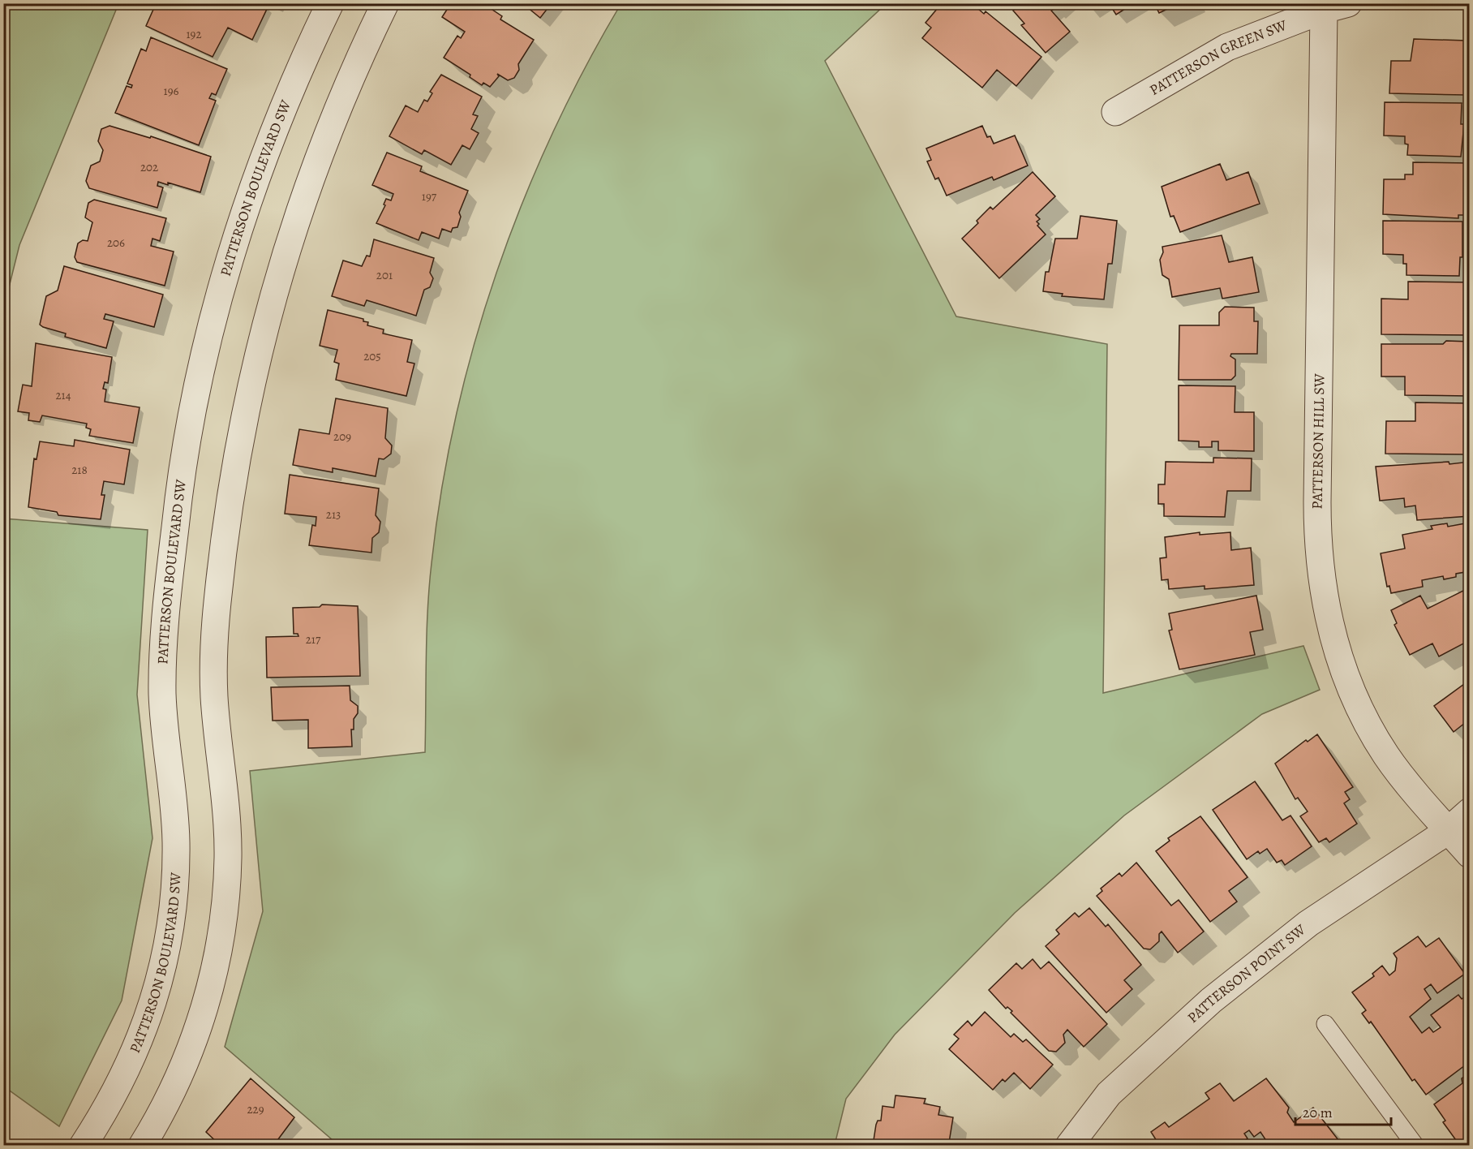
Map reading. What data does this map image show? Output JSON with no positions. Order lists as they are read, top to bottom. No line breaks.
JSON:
{"streets":{"street":["PATTERSON GREEN SW","PATTERSON BOULEVARD SW","PATTERSON HILL SW","PATTERSON POINT SW"]},"crossings":[["PATTERSON GREEN SW","PATTERSON HILL SW"],["PATTERSON HILL SW","PATTERSON POINT SW"]],"house_numbers":["192","196","202","197","206","201","205","214","209","218","213","217","229"],"scale_bar":"20 m"}
